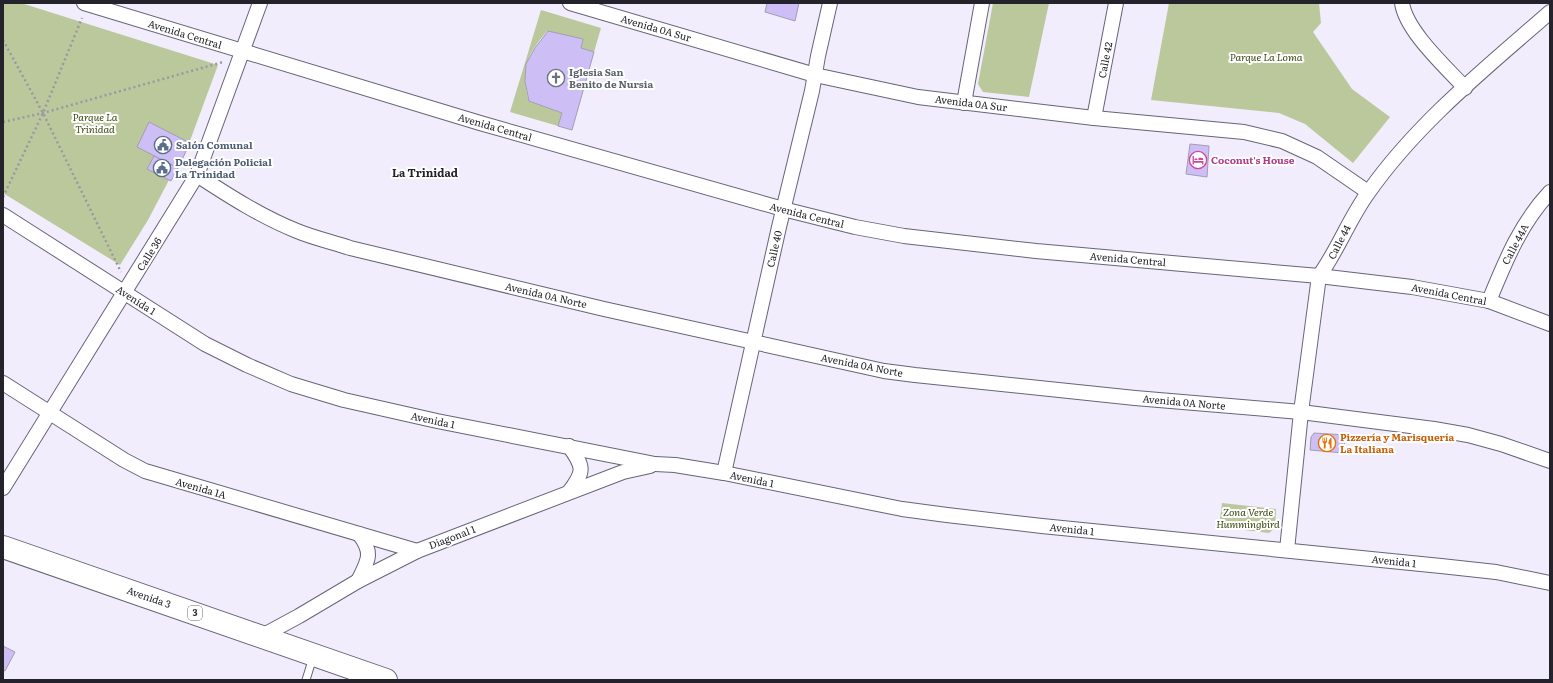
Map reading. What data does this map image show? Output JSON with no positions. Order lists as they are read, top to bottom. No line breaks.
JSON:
{"streets":{"main road":["Avenida 3","3"],"street":["Avenida 0A Sur","Avenida Central","Calle 42","Calle 44","Calle 44A","Calle 40","Calle 36","Avenida 0A Norte","Avenida 1","Avenida 1A","Diagonal 1"]},"crossings":[["Avenida 0A Sur","Calle 42"],["Avenida 0A Sur","Calle 44"],["Avenida 0A Sur","Calle 40"],["Avenida Central","Calle 44"],["Avenida Central","Calle 44A"],["Avenida Central","Calle 40"],["Avenida Central","Calle 36"],["Calle 44","Avenida 0A Norte"],["Calle 44","Avenida 1"],["Calle 40","Avenida 0A Norte"],["Calle 40","Avenida 1"],["Calle 36","Avenida 0A Norte"],["Calle 36","Avenida 1"],["Calle 36","Avenida 1A"],["Avenida 1","Diagonal 1"],["Avenida 1A","Diagonal 1"],["Diagonal 1","Avenida 3"]],"districts":["La Trinidad"],"parks":["Parque La Loma","Parque La Trinidad","Zona Verde Hummingbird"],"places":{"church":["Iglesia San Benito de Nursia"],"public building":["Salón Comunal","Delegación Policial La Trinidad"],"hotel":["Coconut's House"],"restaurant":["Pizzería y Marisquería La Italiana"]}}
